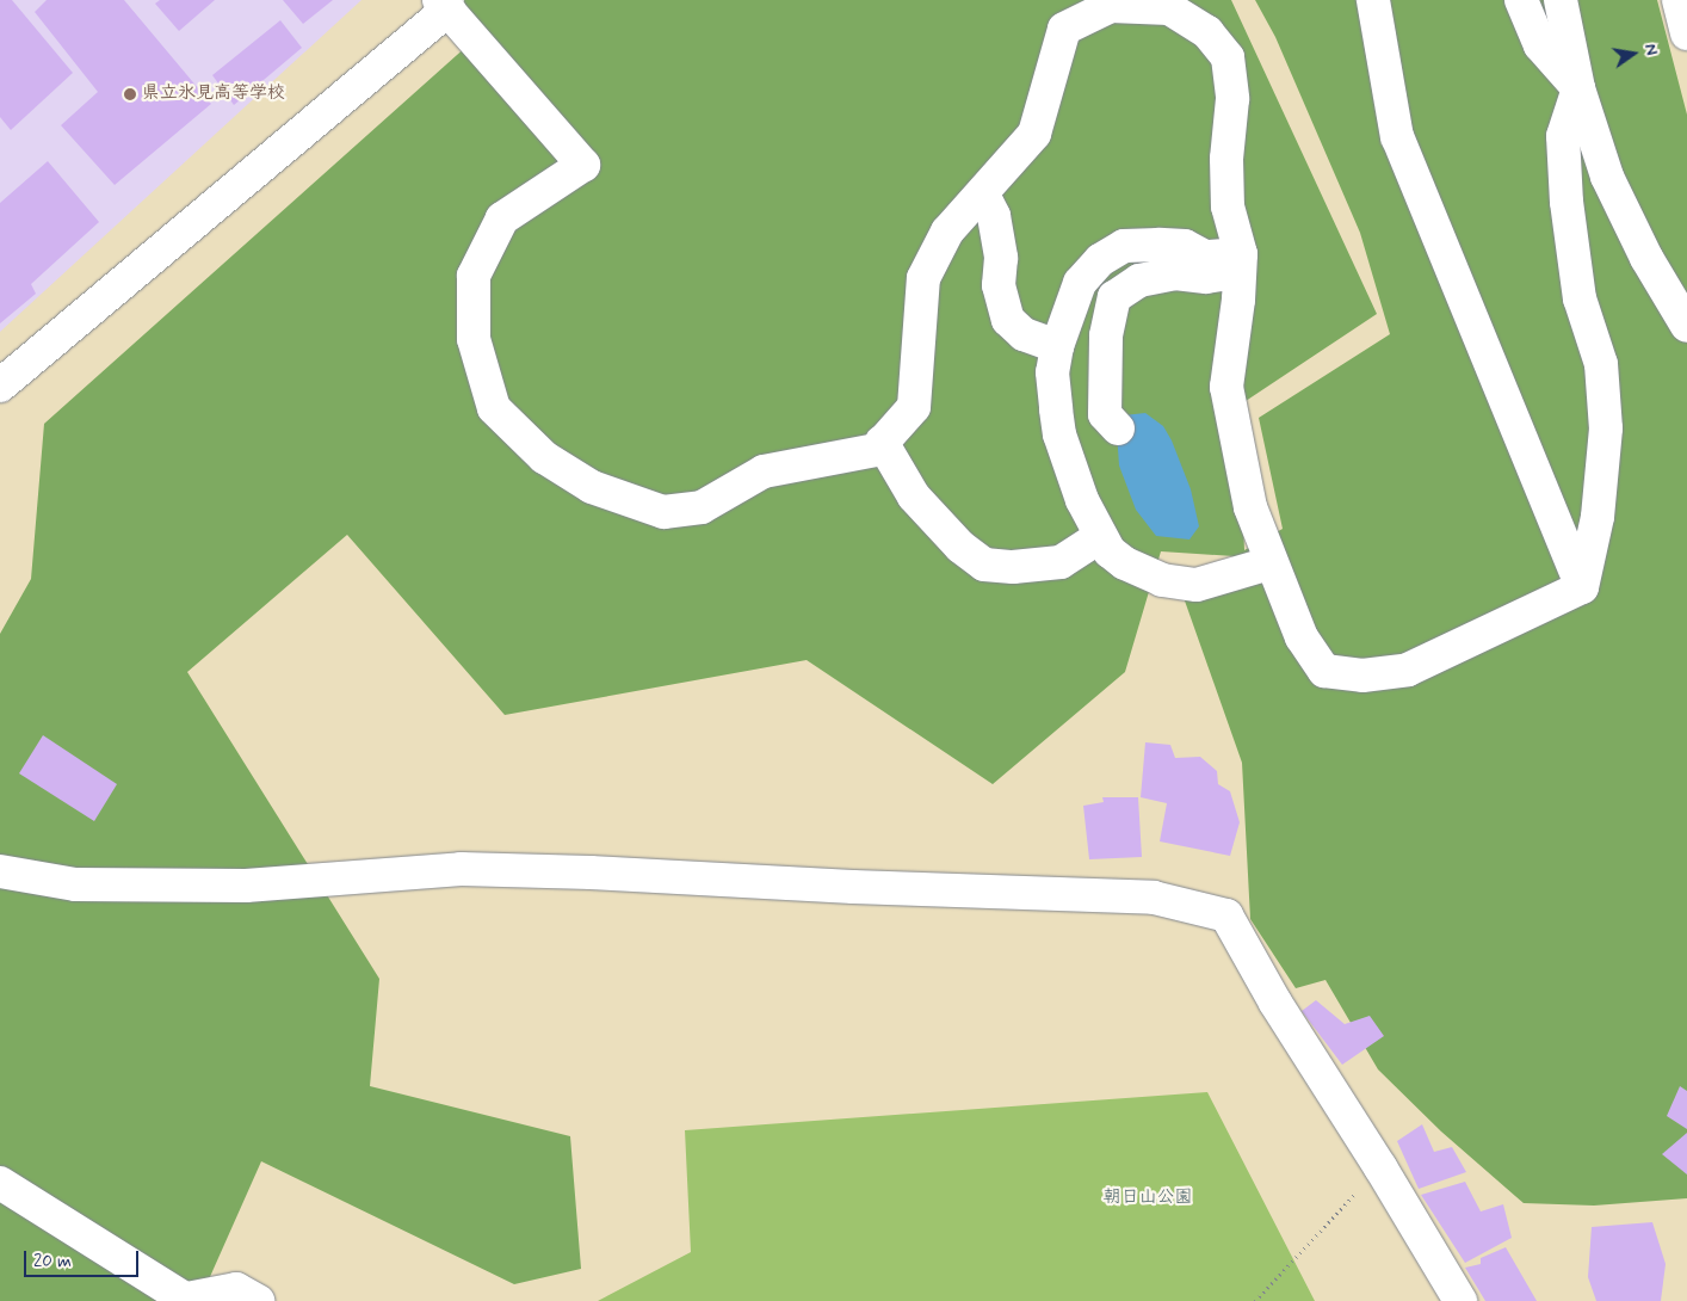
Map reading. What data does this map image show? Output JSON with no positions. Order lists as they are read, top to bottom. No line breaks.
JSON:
{"parks":["朝日山公園"],"places":["県立氷見高等学校"],"scale_bar":"20 m","north":"right"}
